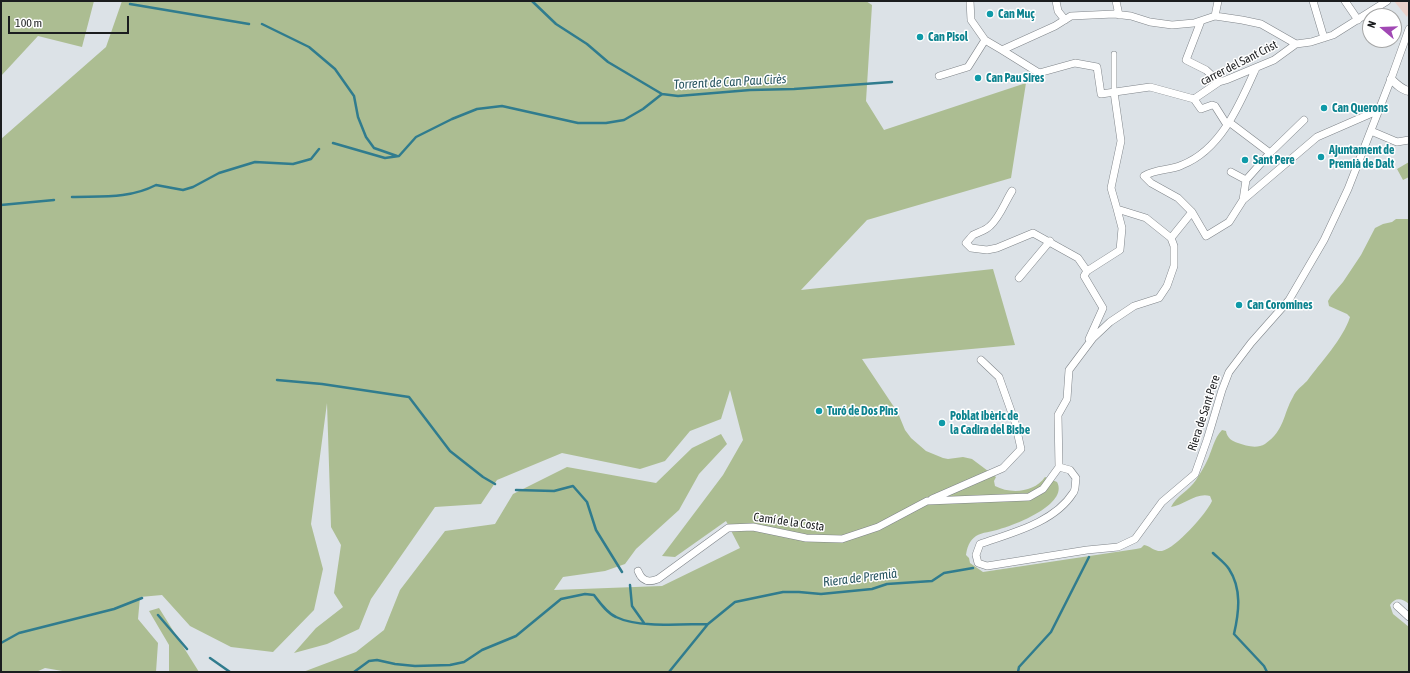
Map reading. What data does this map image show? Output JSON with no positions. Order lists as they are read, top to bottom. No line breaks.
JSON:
{"streets":{"street":["carrer del Sant Crist","Riera de Sant Pere","Camí de la Costa"]},"crossings":[["Riera de Sant Pere","Camí de la Costa"]],"water":["Torrent de Can Pau Cirès","Riera de Premià"],"places":["Can Muç","Can Pisol","Can Pau Sires","Can Querons","Ajuntament de Premià de Dalt","Sant Pere","Can Coromines","Turó de Dos Pins","Poblat ibèric de la Cadira del Bisbe"],"scale_bar":"100 m","north":"left"}
